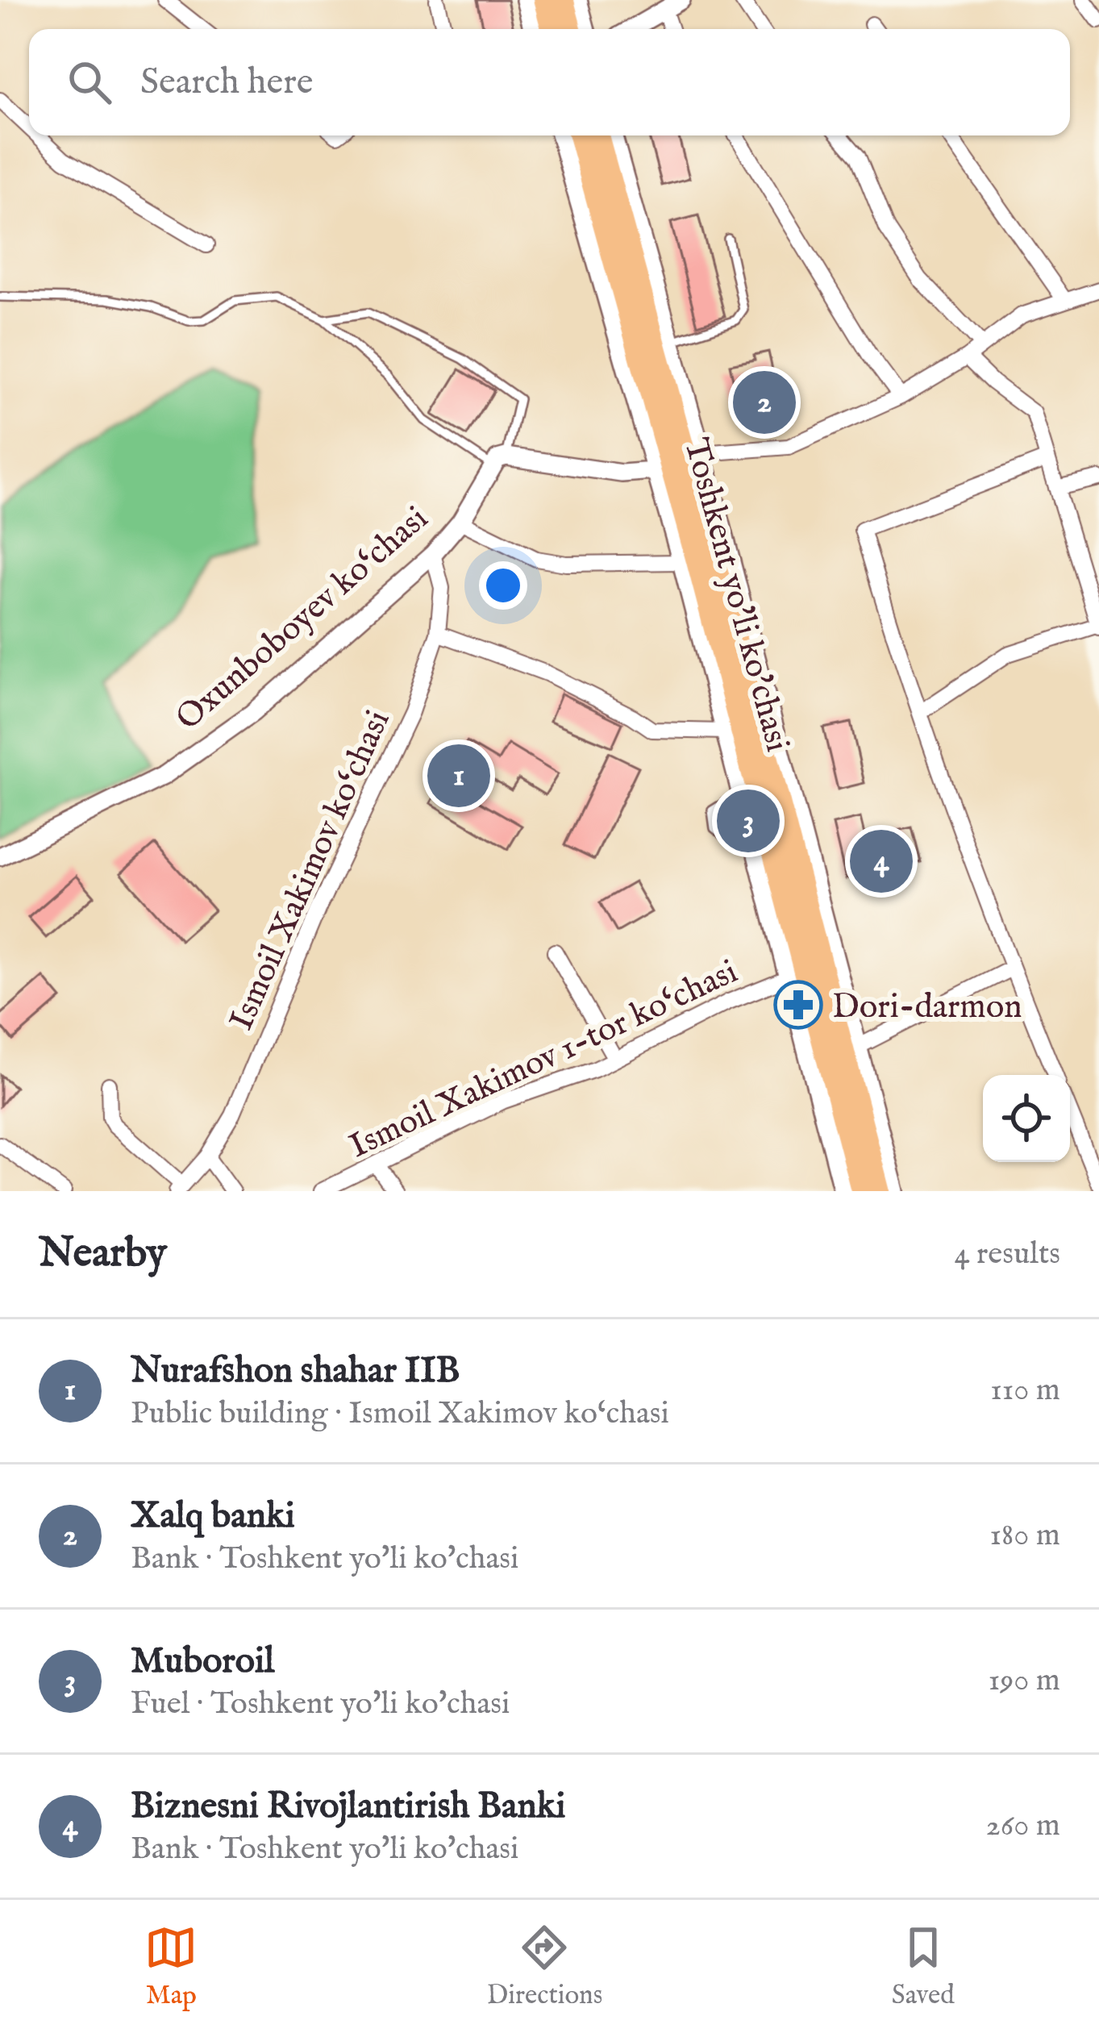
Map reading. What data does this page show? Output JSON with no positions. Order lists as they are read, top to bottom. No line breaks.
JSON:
{"streets":{"main road":["Toshkent yo'li ko'chasi"],"street":["Oxunboboyev ko‘chasi","Ismoil Xakimov ko‘chasi","Ismoil Xakimov 1-tor ko‘chasi"]},"crossings":[["Oxunboboyev ko‘chasi","Ismoil Xakimov ko‘chasi"]],"places":{"pharmacy":["Dori-darmon"]},"page":{"search":"Search here","pins":["2","1","3","4"],"heading":["Nearby","4 results"],"list":[{"mark":"1","name":"Nurafshon shahar IIB","note":"Public building · Ismoil Xakimov ko‘chasi","value":"110 m"},{"mark":"2","name":"Xalq banki","note":"Bank · Toshkent yo'li ko'chasi","value":"180 m"},{"mark":"3","name":"Muboroil","note":"Fuel · Toshkent yo'li ko'chasi","value":"190 m"},{"mark":"4","name":"Biznesni Rivojlantirish Banki","note":"Bank · Toshkent yo'li ko'chasi","value":"260 m"}],"nav":["Map","Directions","Saved"]}}
